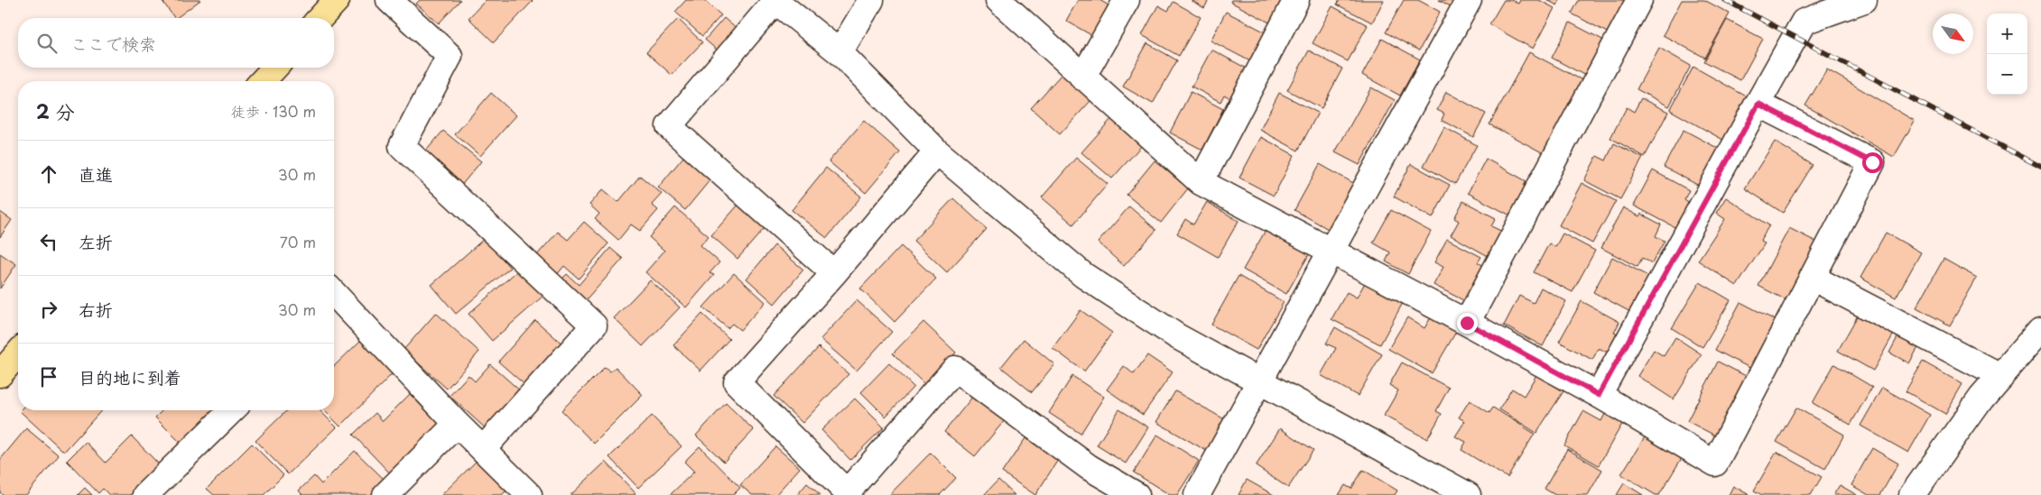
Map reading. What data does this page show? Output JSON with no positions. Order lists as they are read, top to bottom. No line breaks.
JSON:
{"north":"bottom right","page":{"map_buttons":["+","−"],"search":"ここで検索","heading":["2 分","徒歩 · 130 m"],"list":[["直進","30 m"],["左折","70 m"],["右折","30 m"],"目的地に到着"]}}
